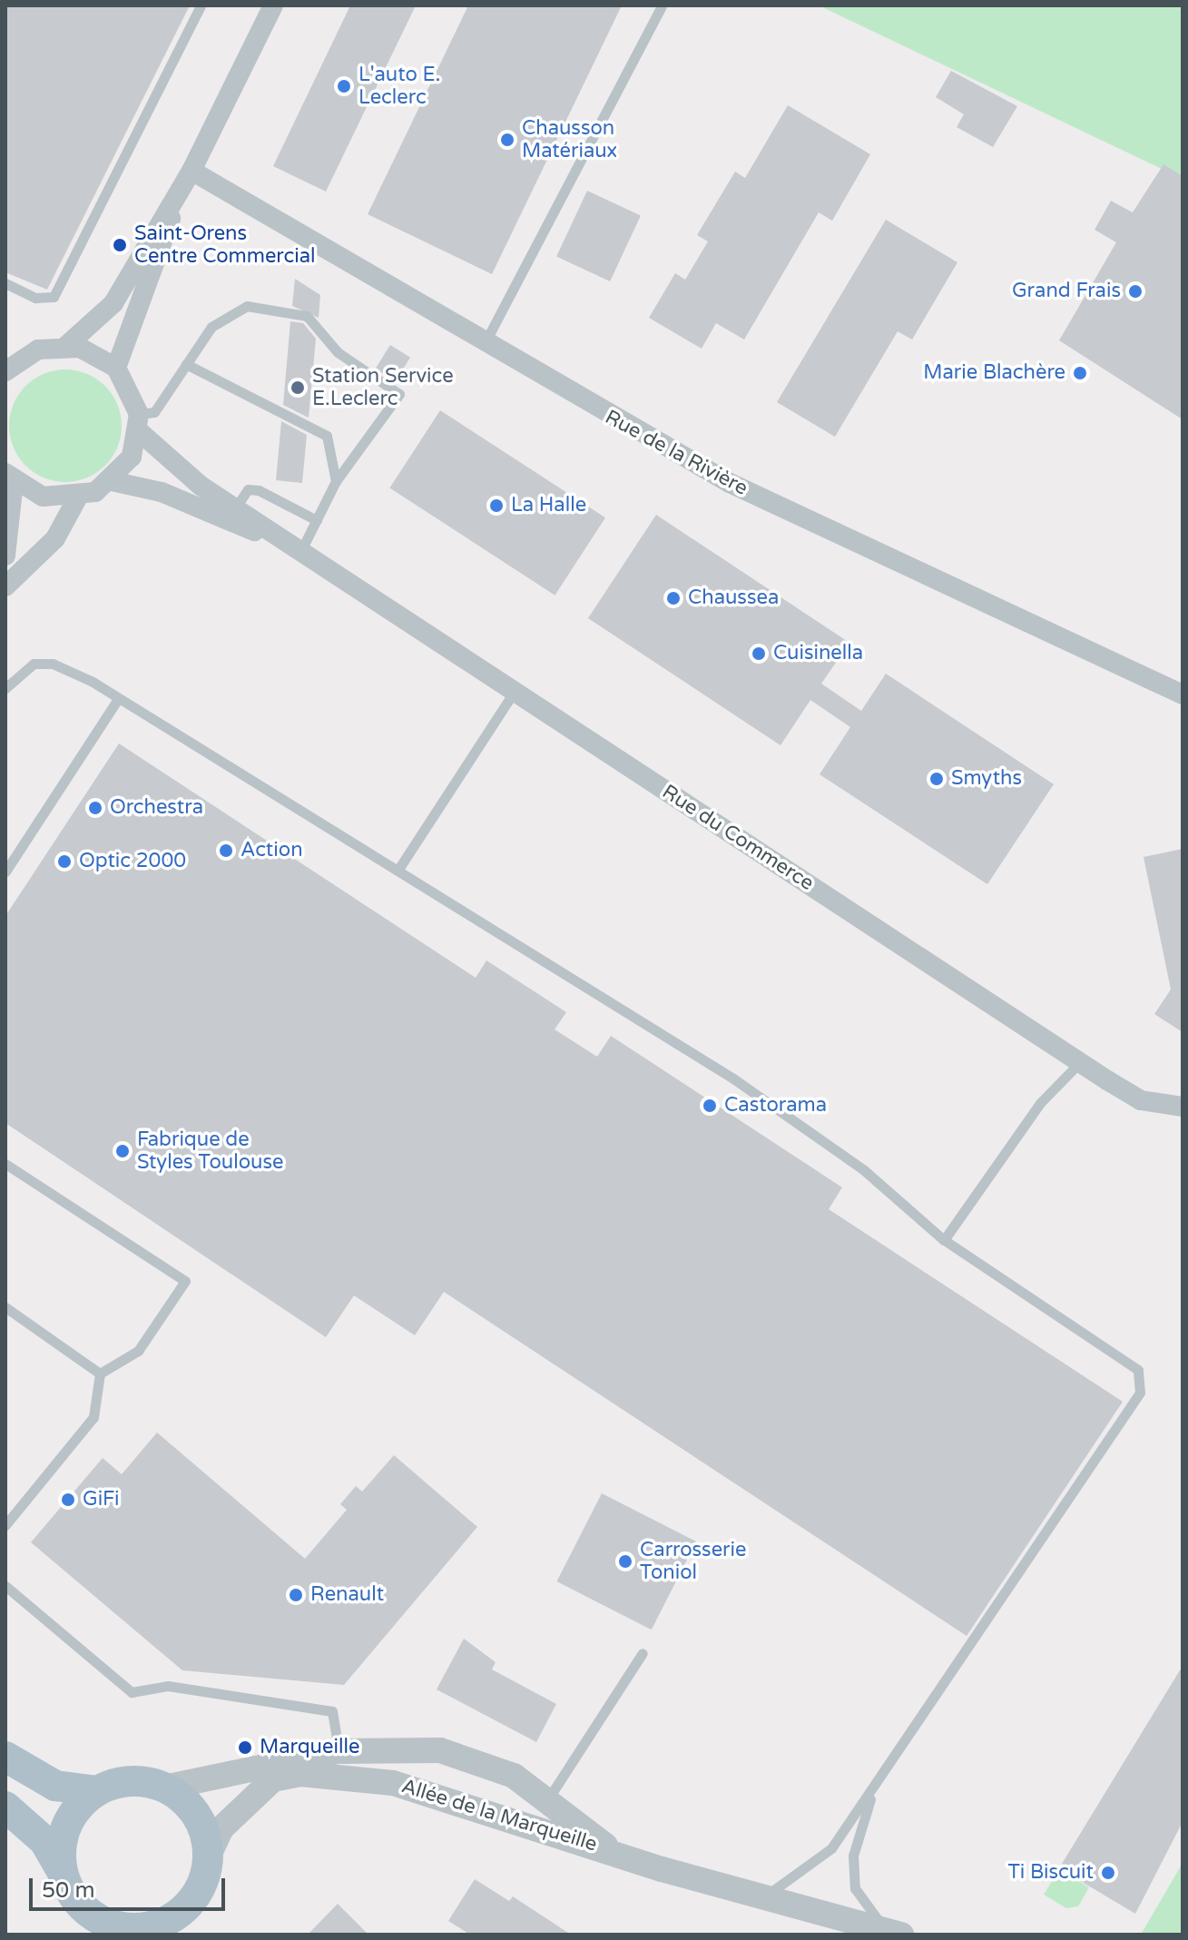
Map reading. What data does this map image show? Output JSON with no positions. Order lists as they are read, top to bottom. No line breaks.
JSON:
{"streets":{"street":["Rue de la Rivière","Rue du Commerce","Allée de la Marqueille"]},"places":["L'auto E. Leclerc","Chausson Matériaux","Saint-Orens Centre Commercial","Grand Frais","Marie Blachère","Station Service E.Leclerc","La Halle","Chaussea","Cuisinella","Smyths","Orchestra","Action","Optic 2000","Castorama","Fabrique de Styles Toulouse","GiFi","Carrosserie Toniol","Renault","Marqueille","Ti Biscuit"],"scale_bar":"50 m"}
